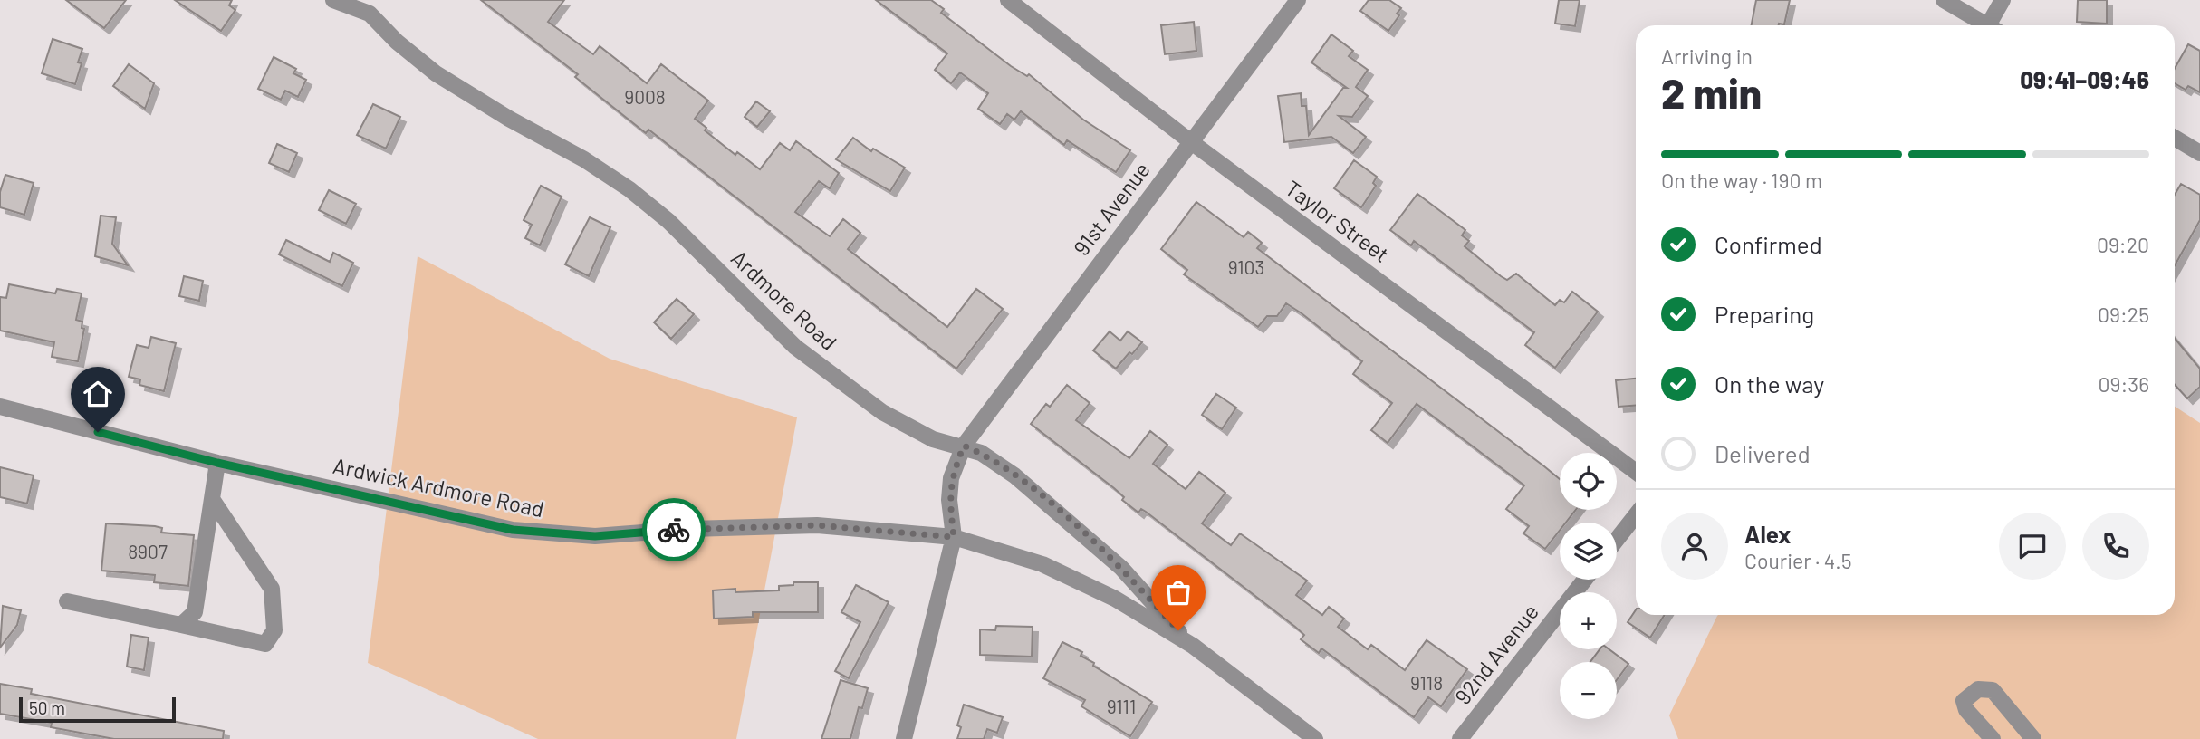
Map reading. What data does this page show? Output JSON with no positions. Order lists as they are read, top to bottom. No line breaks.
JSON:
{"streets":{"street":["91st Avenue","Taylor Street","Ardmore Road","Ardwick Ardmore Road","92nd Avenue"]},"crossings":[["91st Avenue","Taylor Street"],["91st Avenue","Ardmore Road"],["91st Avenue","Ardwick Ardmore Road"],["Ardmore Road","Ardwick Ardmore Road"]],"house_numbers":["9008","9103","8907","9118","9111"],"scale_bar":"50 m","page":{"heading":["2 min","Arriving in","09:41–09:46"],"panel":["Alex","Courier · 4.5"],"bar":"On the way · 190 m","list":[["Confirmed","09:20"],["Preparing","09:25"],["On the way","09:36"],"Delivered"],"map_buttons":["+","−"],"scale":"50 m"}}
